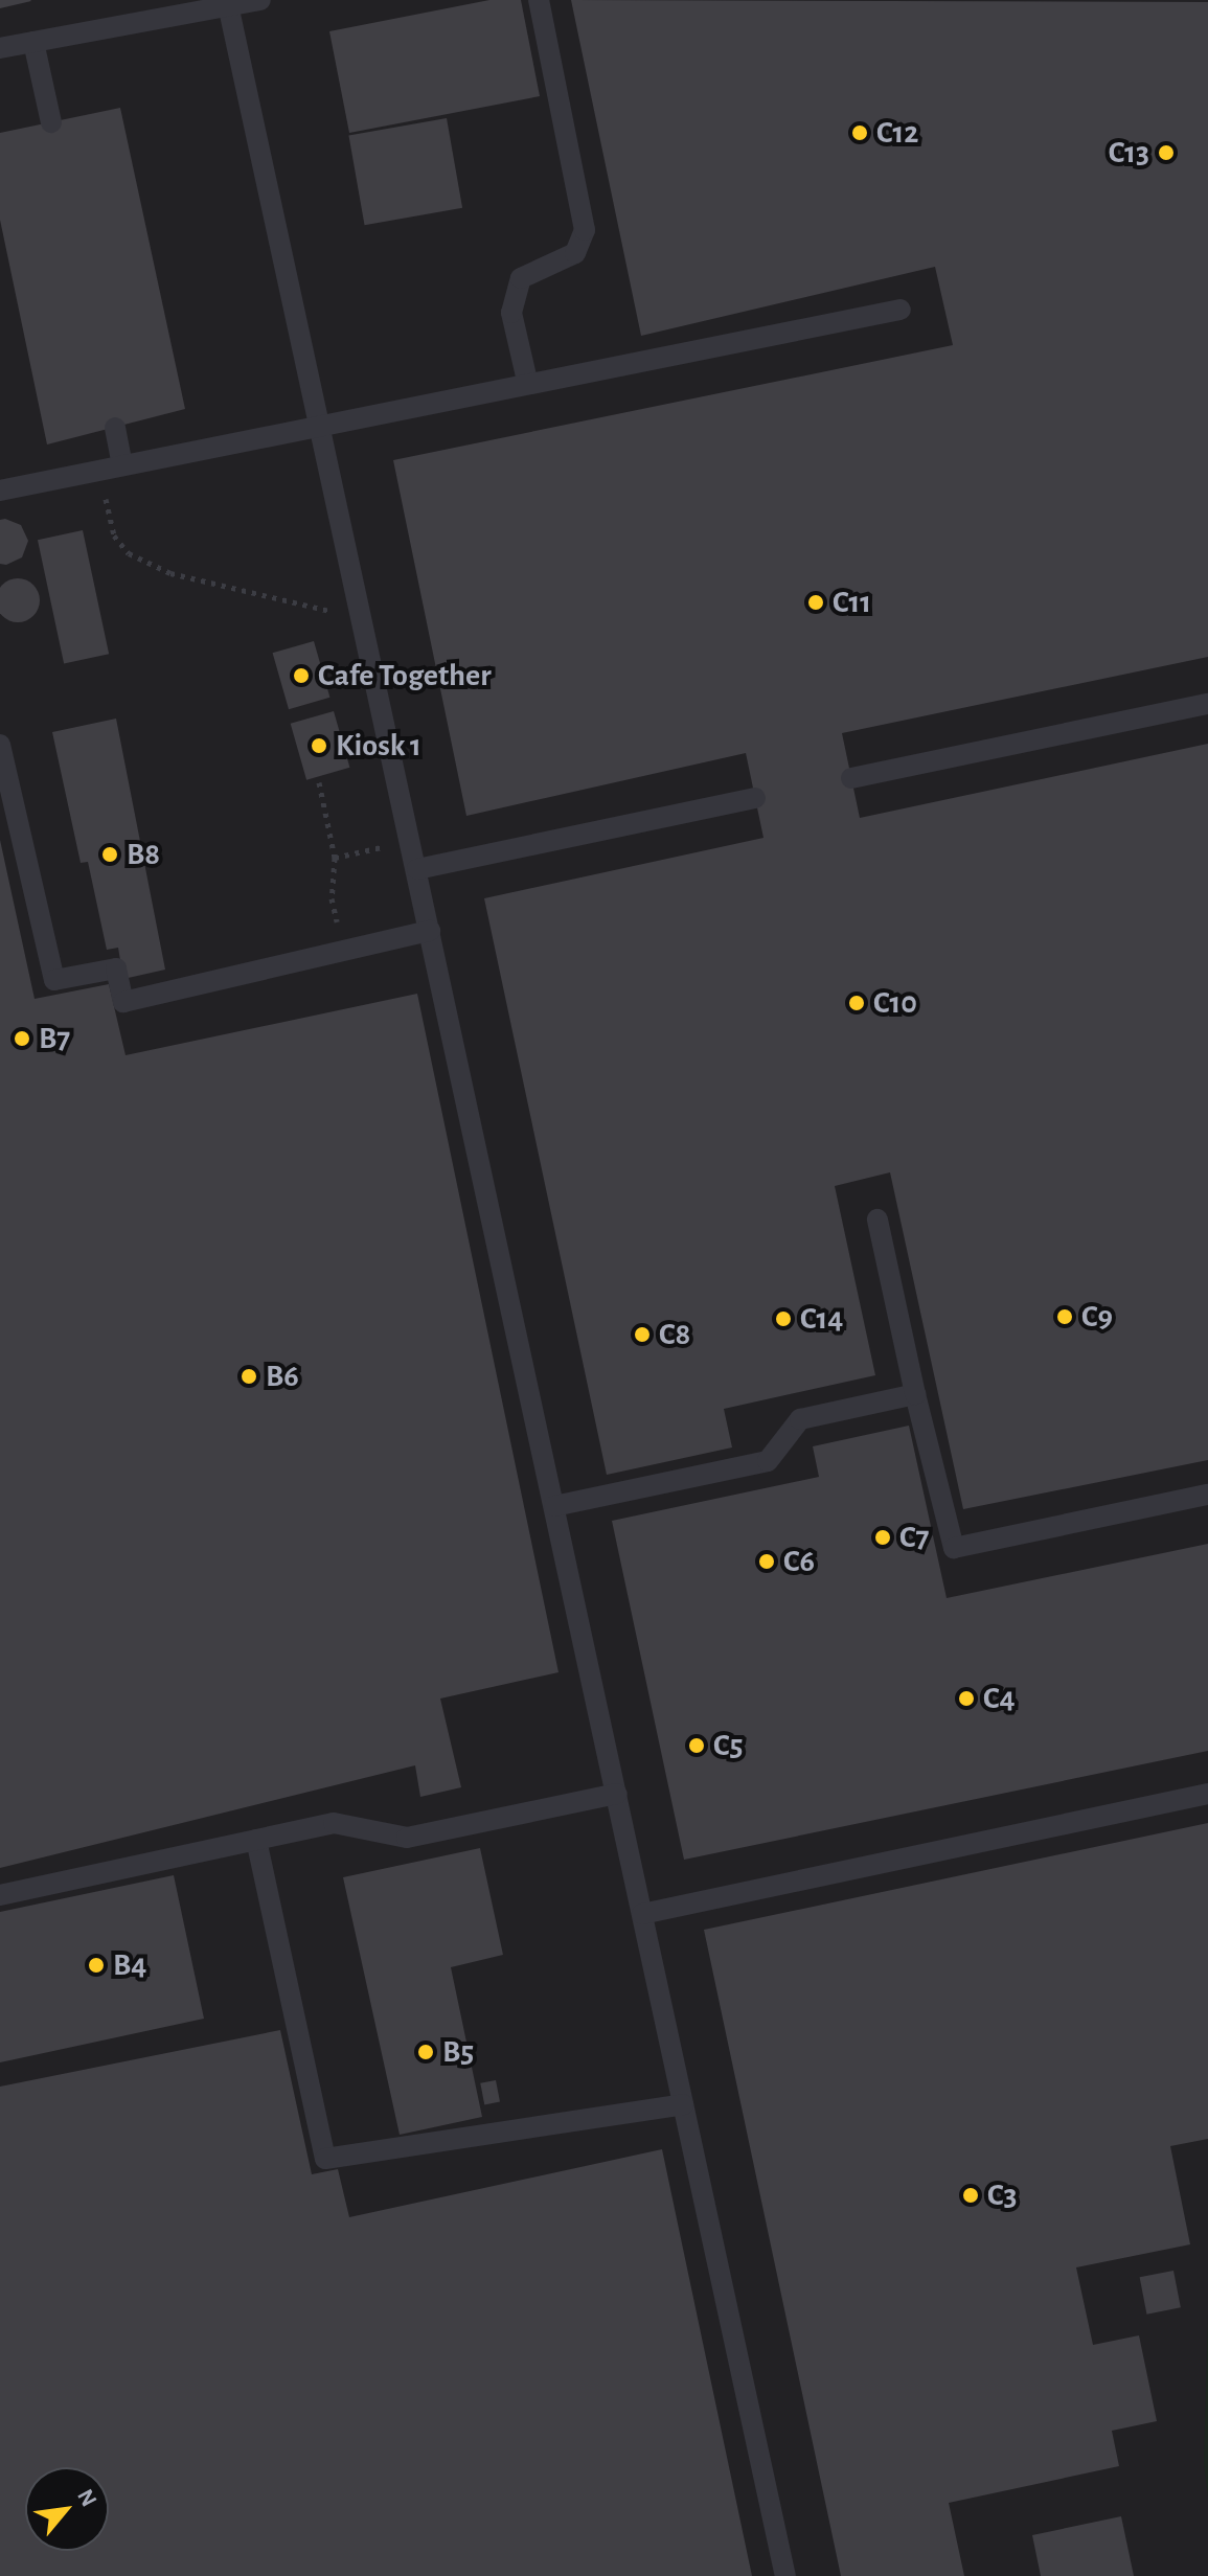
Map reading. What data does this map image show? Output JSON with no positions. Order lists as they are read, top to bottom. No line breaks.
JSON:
{"places":["C12","C13","C11","Cafe Together","Kiosk 1","B8","C10","B7","C9","C14","C8","B6","C7","C6","C4","C5","B4","B5","C3"],"north":"top right"}
